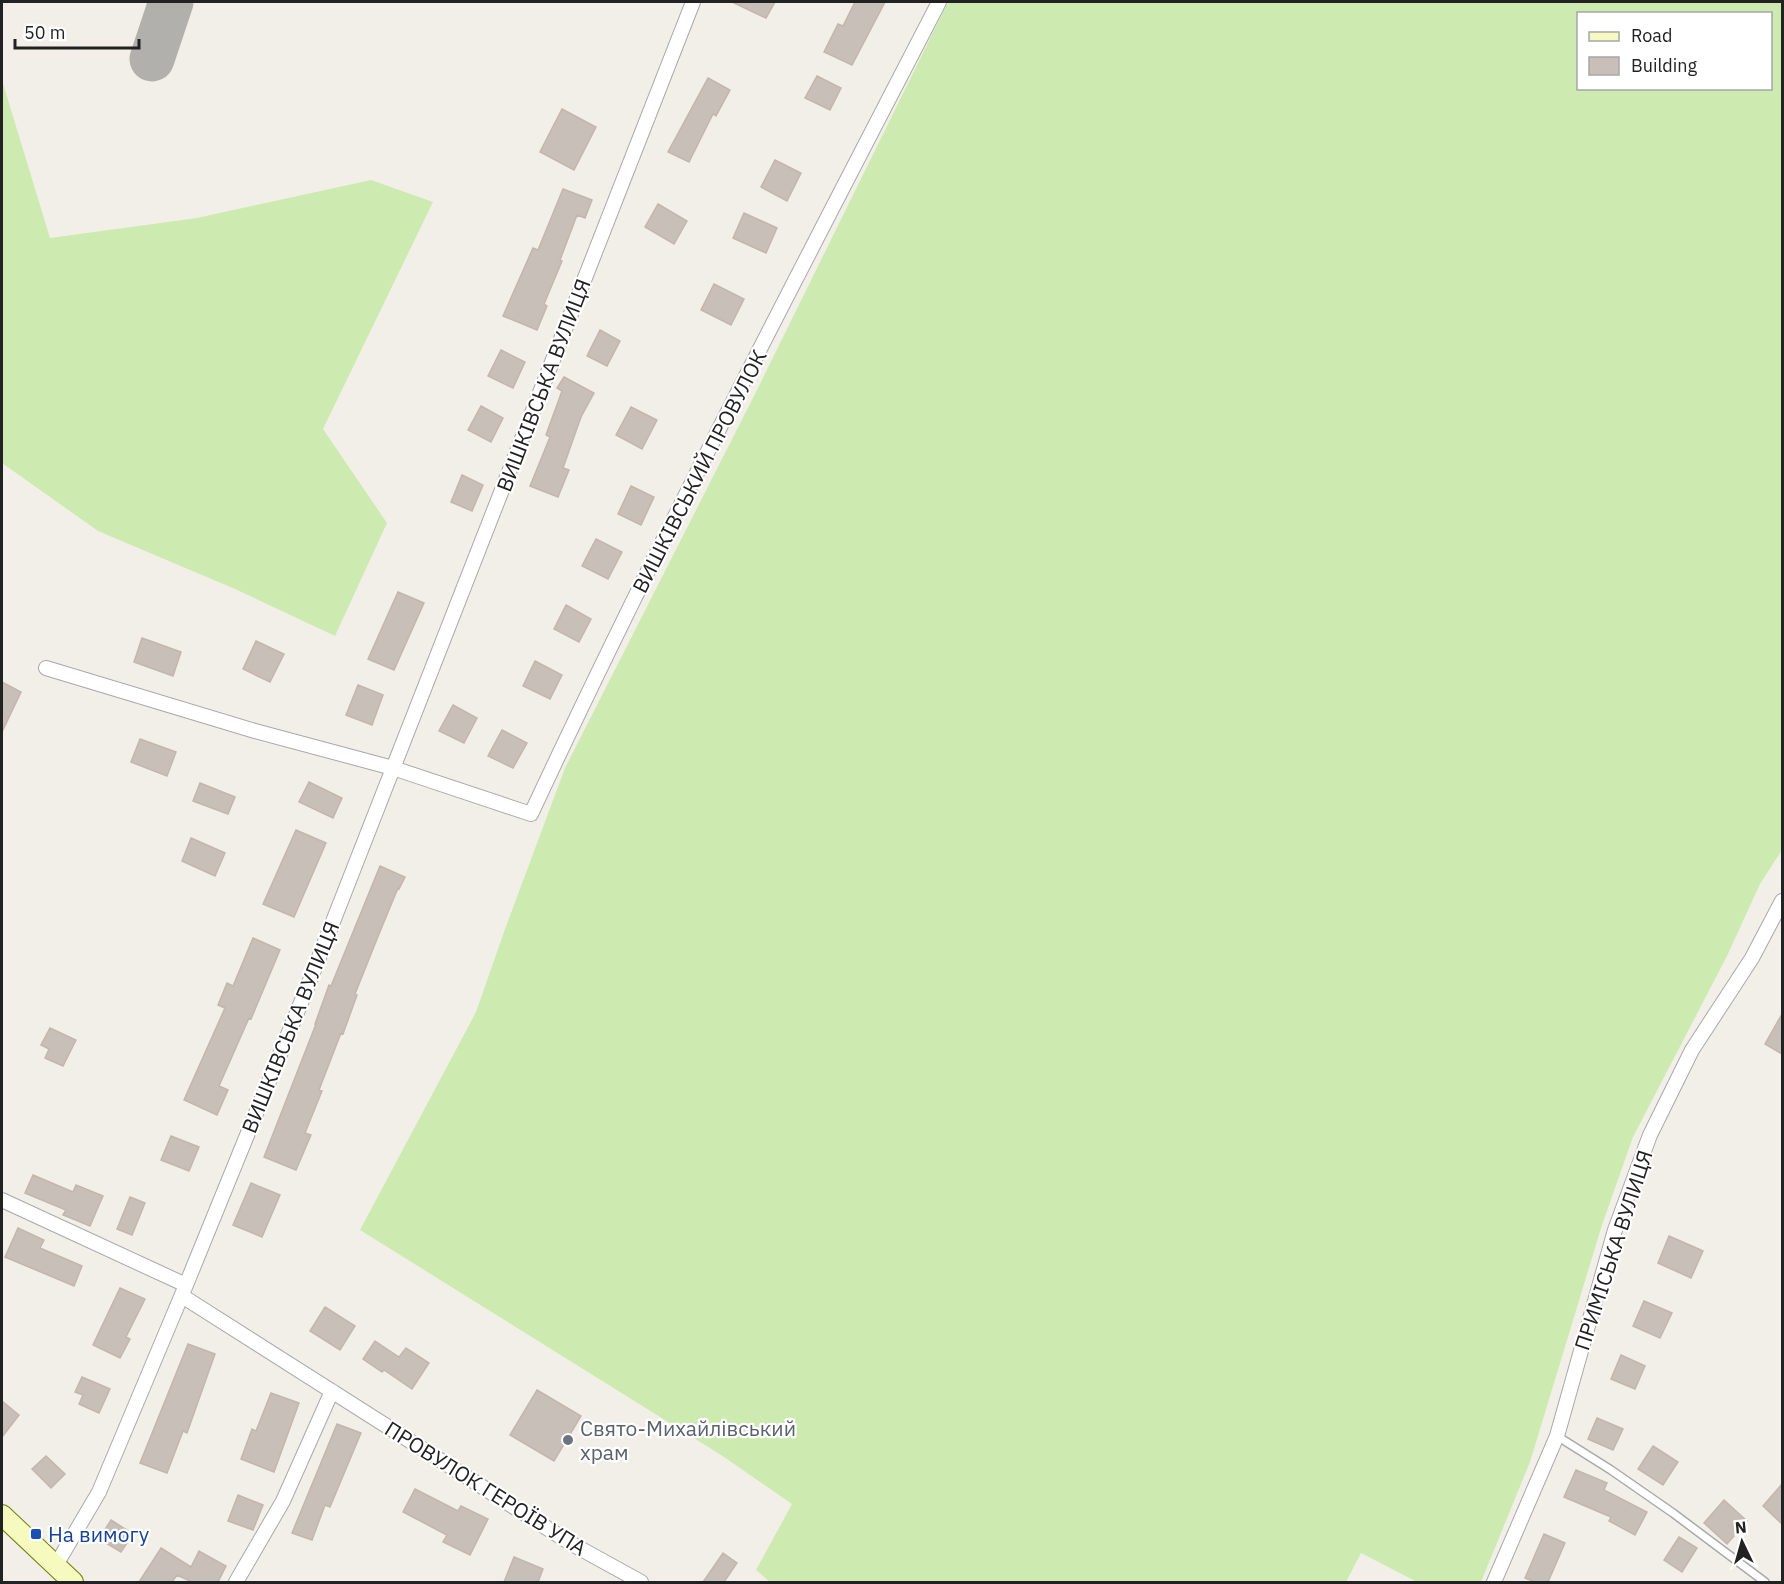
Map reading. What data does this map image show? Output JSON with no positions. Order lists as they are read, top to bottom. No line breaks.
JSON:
{"streets":{"street":["ВИШКІВСЬКА ВУЛИЦЯ","ВИШКІВСЬКИЙ ПРОВУЛОК","ПРИМІСЬКА ВУЛИЦЯ","ПРОВУЛОК ГЕРОЇВ УПА"]},"crossings":[["ВИШКІВСЬКА ВУЛИЦЯ","ВИШКІВСЬКИЙ ПРОВУЛОК"],["ВИШКІВСЬКА ВУЛИЦЯ","ПРОВУЛОК ГЕРОЇВ УПА"]],"places":{"other":["Свято-Михайлівський храм"],"transit":["На вимогу"]},"legend":["Road","Building"],"scale_bar":"50 m","north":"top"}
